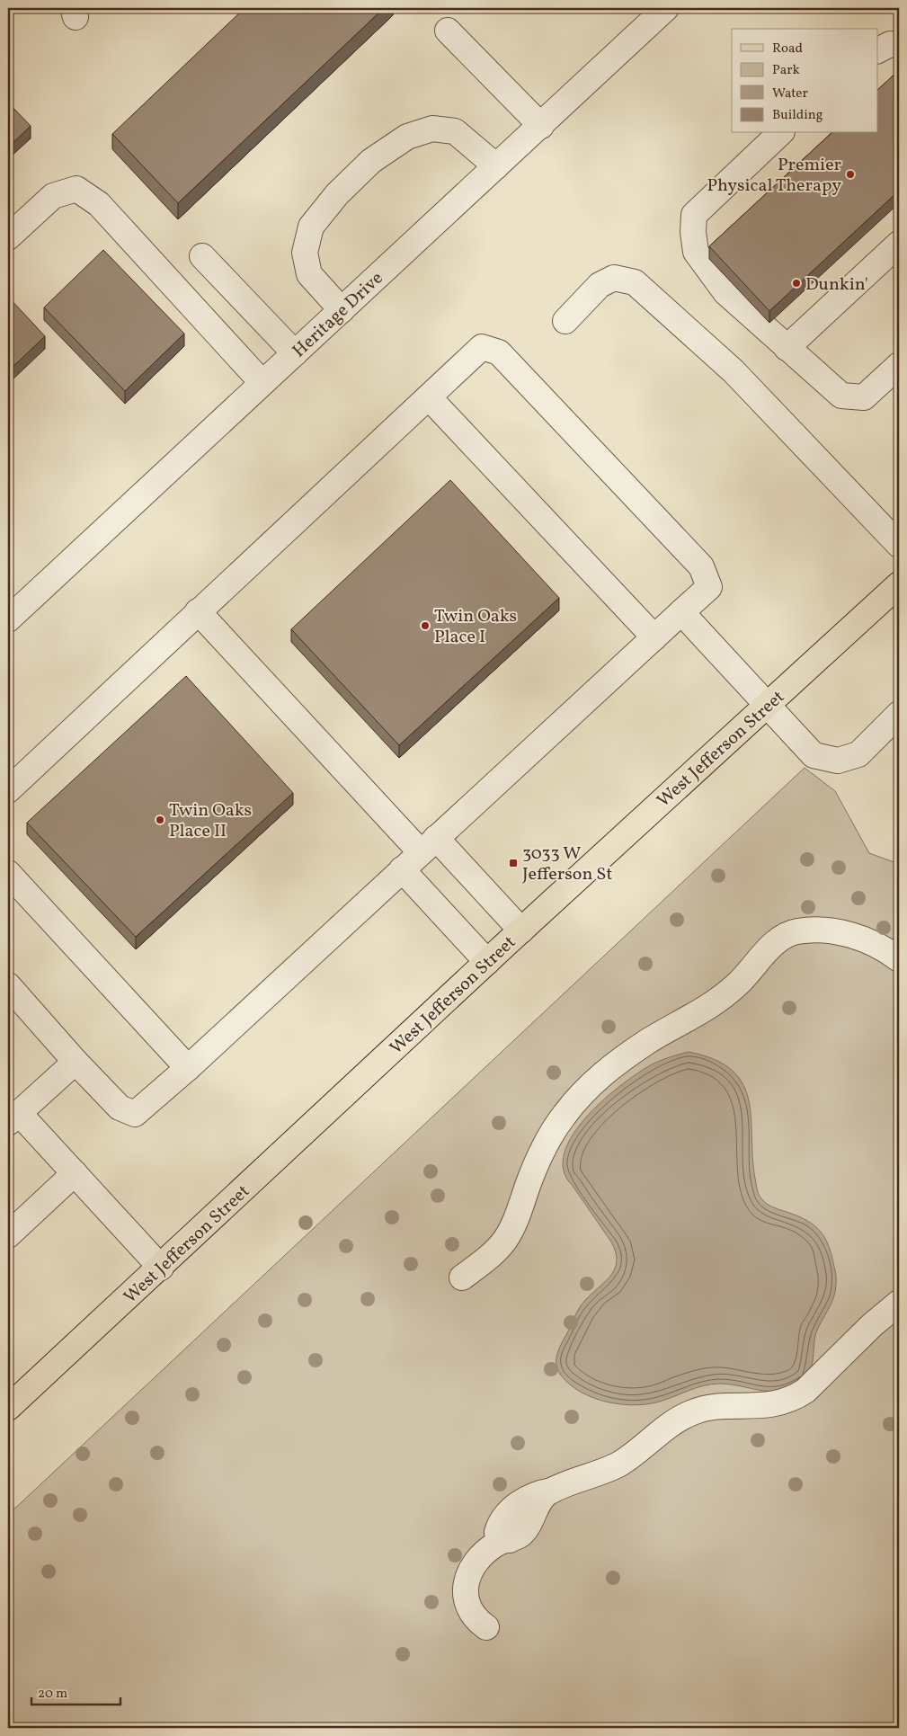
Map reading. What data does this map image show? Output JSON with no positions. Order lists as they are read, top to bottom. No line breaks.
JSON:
{"streets":{"main road":["West Jefferson Street"],"street":["Heritage Drive"]},"places":{"other":["Premier Physical Therapy","Dunkin'","Twin Oaks Place I","Twin Oaks Place II"],"transit":["3033 W Jefferson St"]},"legend":["Road","Park","Water","Building"],"scale_bar":"20 m"}
